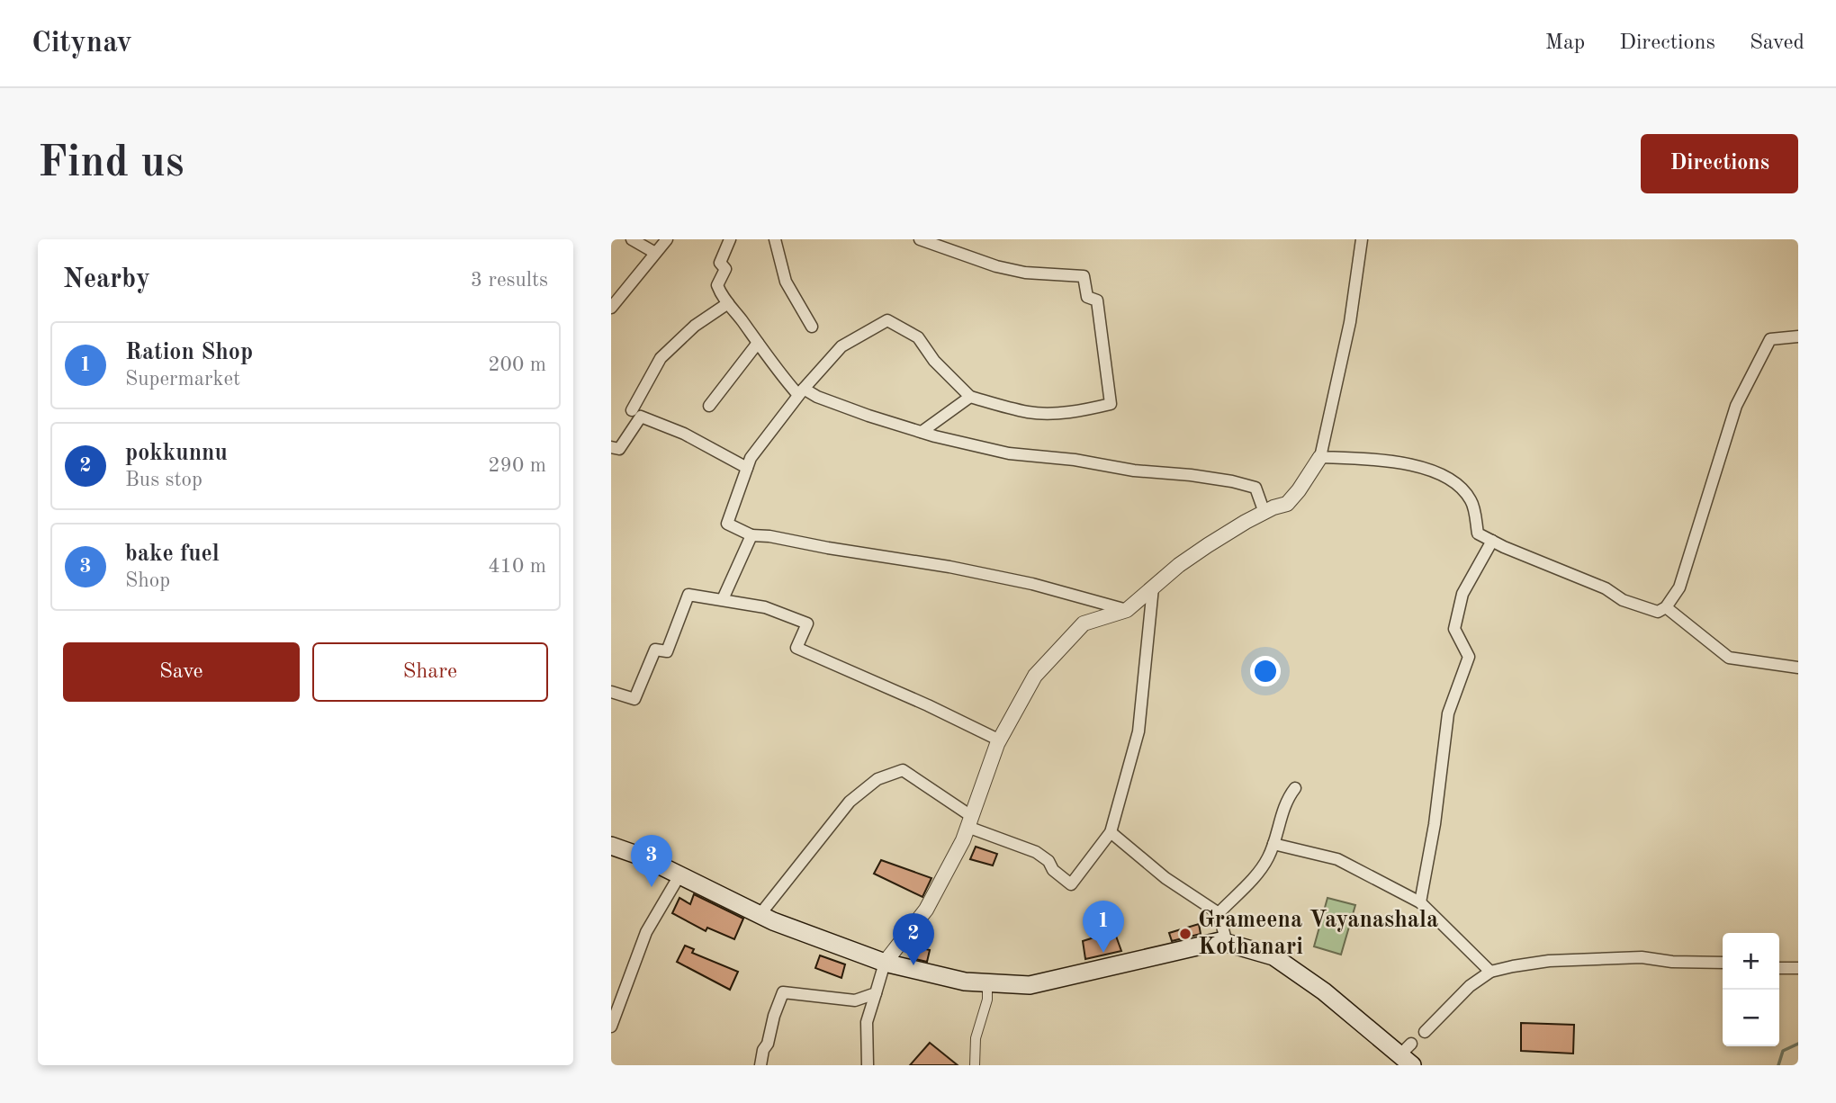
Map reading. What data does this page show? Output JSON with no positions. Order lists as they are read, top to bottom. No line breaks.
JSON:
{"places":["Grameena Vayanashala Kothanari"],"page":{"header":"Citynav","nav":["Map","Directions","Saved"],"buttons":["Directions",["Save","Share"]],"title":"Find us","heading":["Nearby","3 results"],"list":[{"mark":"1","name":"Ration Shop","note":"Supermarket","value":"200 m"},{"mark":"2","name":"pokkunnu","note":"Bus stop","value":"290 m"},{"mark":"3","name":"bake fuel","note":"Shop","value":"410 m"}],"pins":["3","1","2"],"map_buttons":["+","−"]}}
